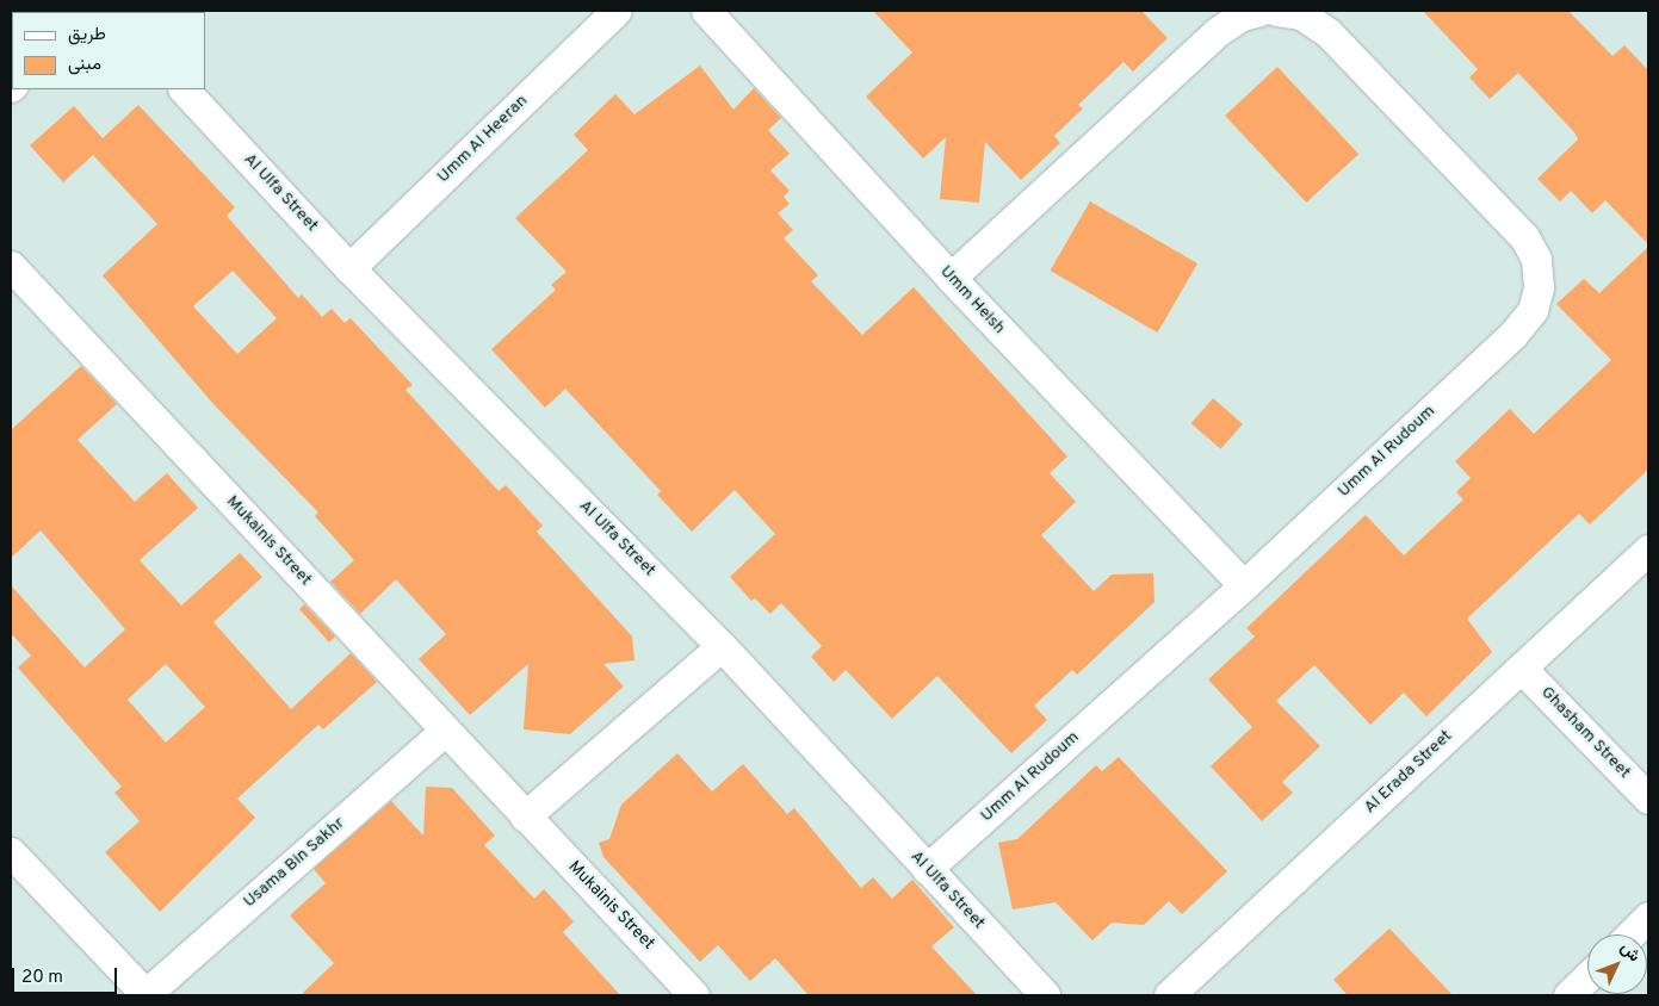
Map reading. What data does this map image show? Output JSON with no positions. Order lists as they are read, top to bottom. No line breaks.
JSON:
{"streets":{"street":["Umm Al Heeran","Al Ulfa Street","Umm Heish","Umm Al Rudoum","Mukainis Street","Ghasham Street","Al Erada Street","Usama Bin Sakhr"]},"crossings":[["Umm Al Heeran","Al Ulfa Street"],["Al Ulfa Street","Umm Al Rudoum"],["Umm Heish","Umm Al Rudoum"],["Mukainis Street","Usama Bin Sakhr"],["Ghasham Street","Al Erada Street"]],"legend":["طريق","مبنى"],"scale_bar":"20 m","north":"top right"}
